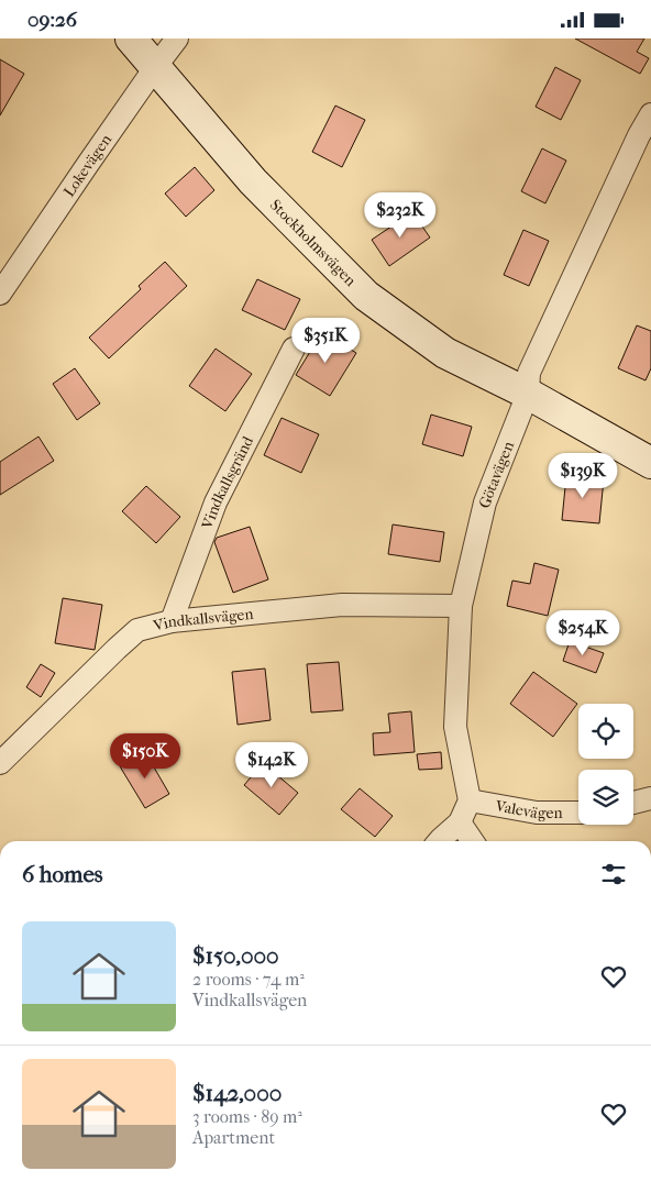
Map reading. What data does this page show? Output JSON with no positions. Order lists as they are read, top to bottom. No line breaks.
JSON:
{"streets":{"street":["Lokevägen","Stockholmsvägen","Götavägen","Vindkallsgränd","Vindkallsvägen","Valevägen"]},"crossings":[["Lokevägen","Stockholmsvägen"],["Stockholmsvägen","Götavägen"],["Götavägen","Vindkallsvägen"],["Götavägen","Valevägen"],["Vindkallsgränd","Vindkallsvägen"]],"page":{"status":"09:26","price":["$232K","$351K","$139K","$254K","$150K","$142K"],"heading":"6 homes","list":[{"name":"$150,000","note":"2 rooms · 74 m² · Vindkallsvägen"},{"name":"$142,000","note":"3 rooms · 89 m² · Apartment"}]}}
